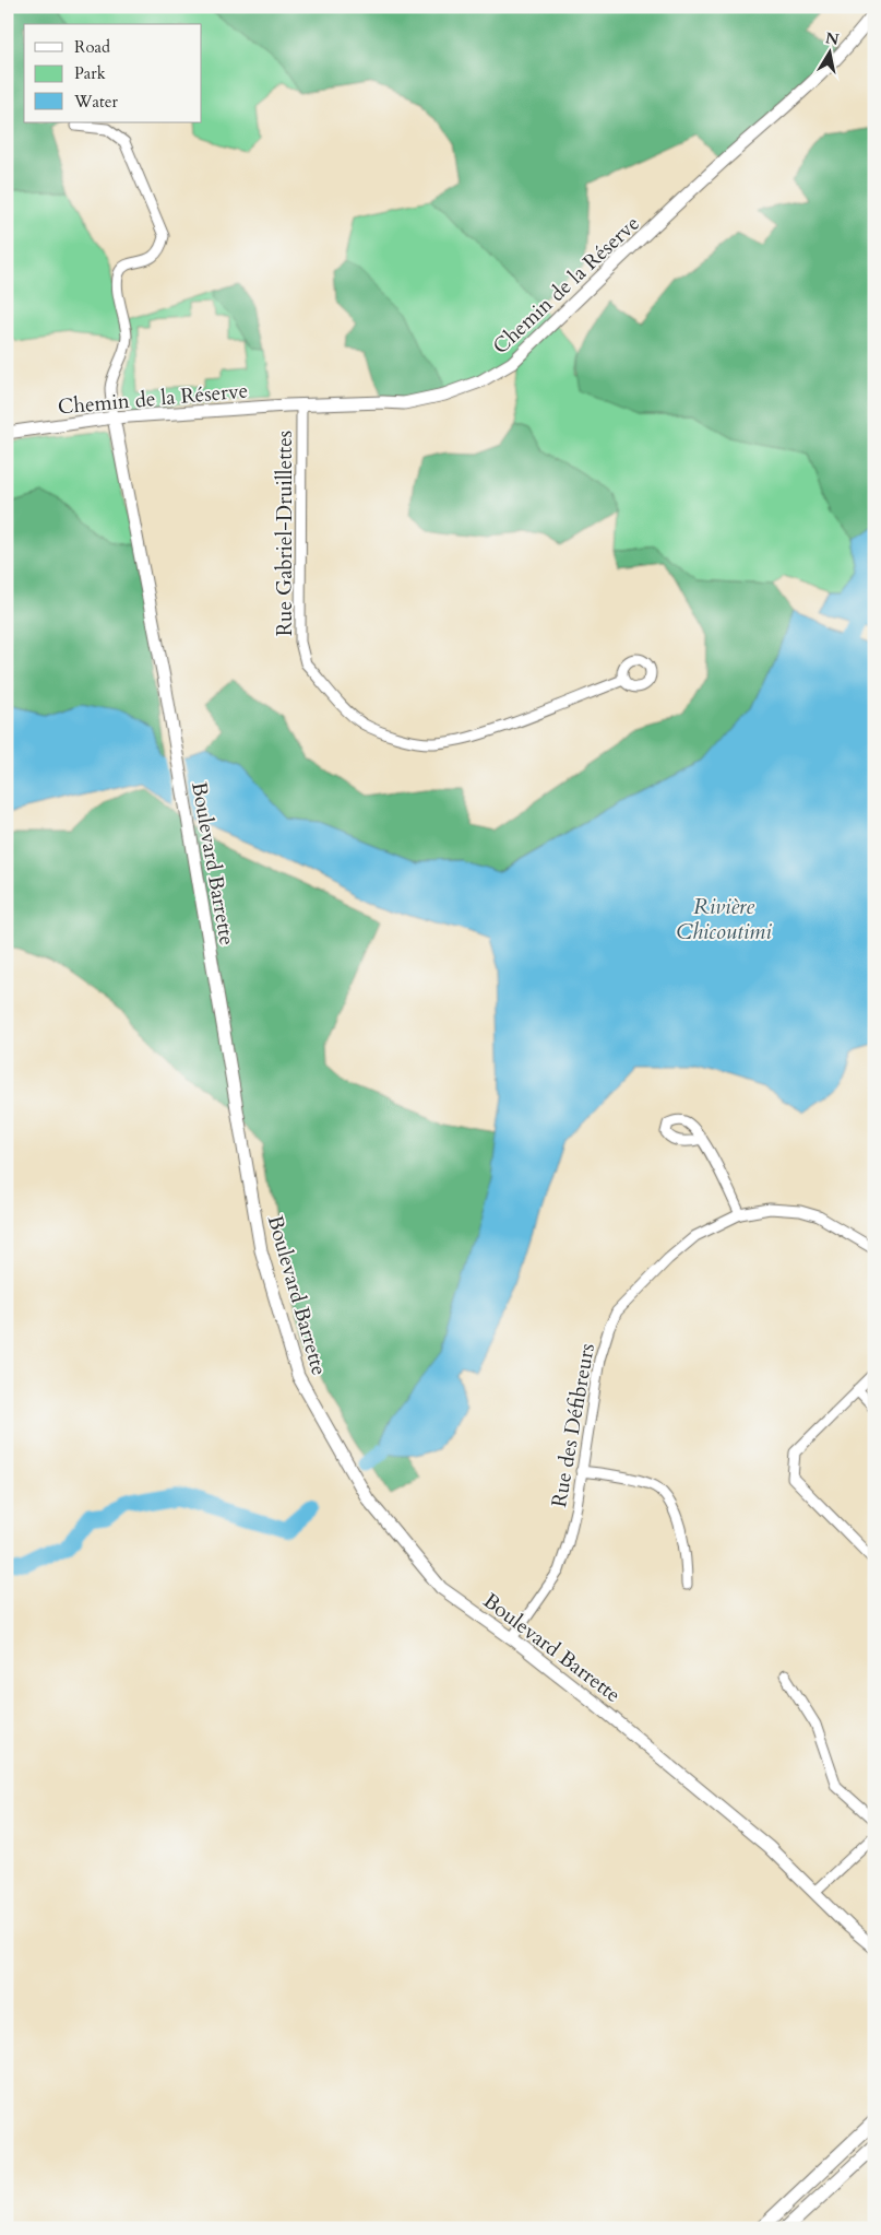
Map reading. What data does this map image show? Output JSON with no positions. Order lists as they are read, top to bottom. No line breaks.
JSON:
{"streets":{"street":["Chemin de la Réserve","Rue Gabriel-Druillettes","Boulevard Barrette","Rue des Défibreurs"]},"crossings":[["Chemin de la Réserve","Rue Gabriel-Druillettes"],["Chemin de la Réserve","Boulevard Barrette"],["Boulevard Barrette","Rue des Défibreurs"]],"water":["Rivière Chicoutimi"],"legend":["Road","Park","Water"],"north":"top"}
